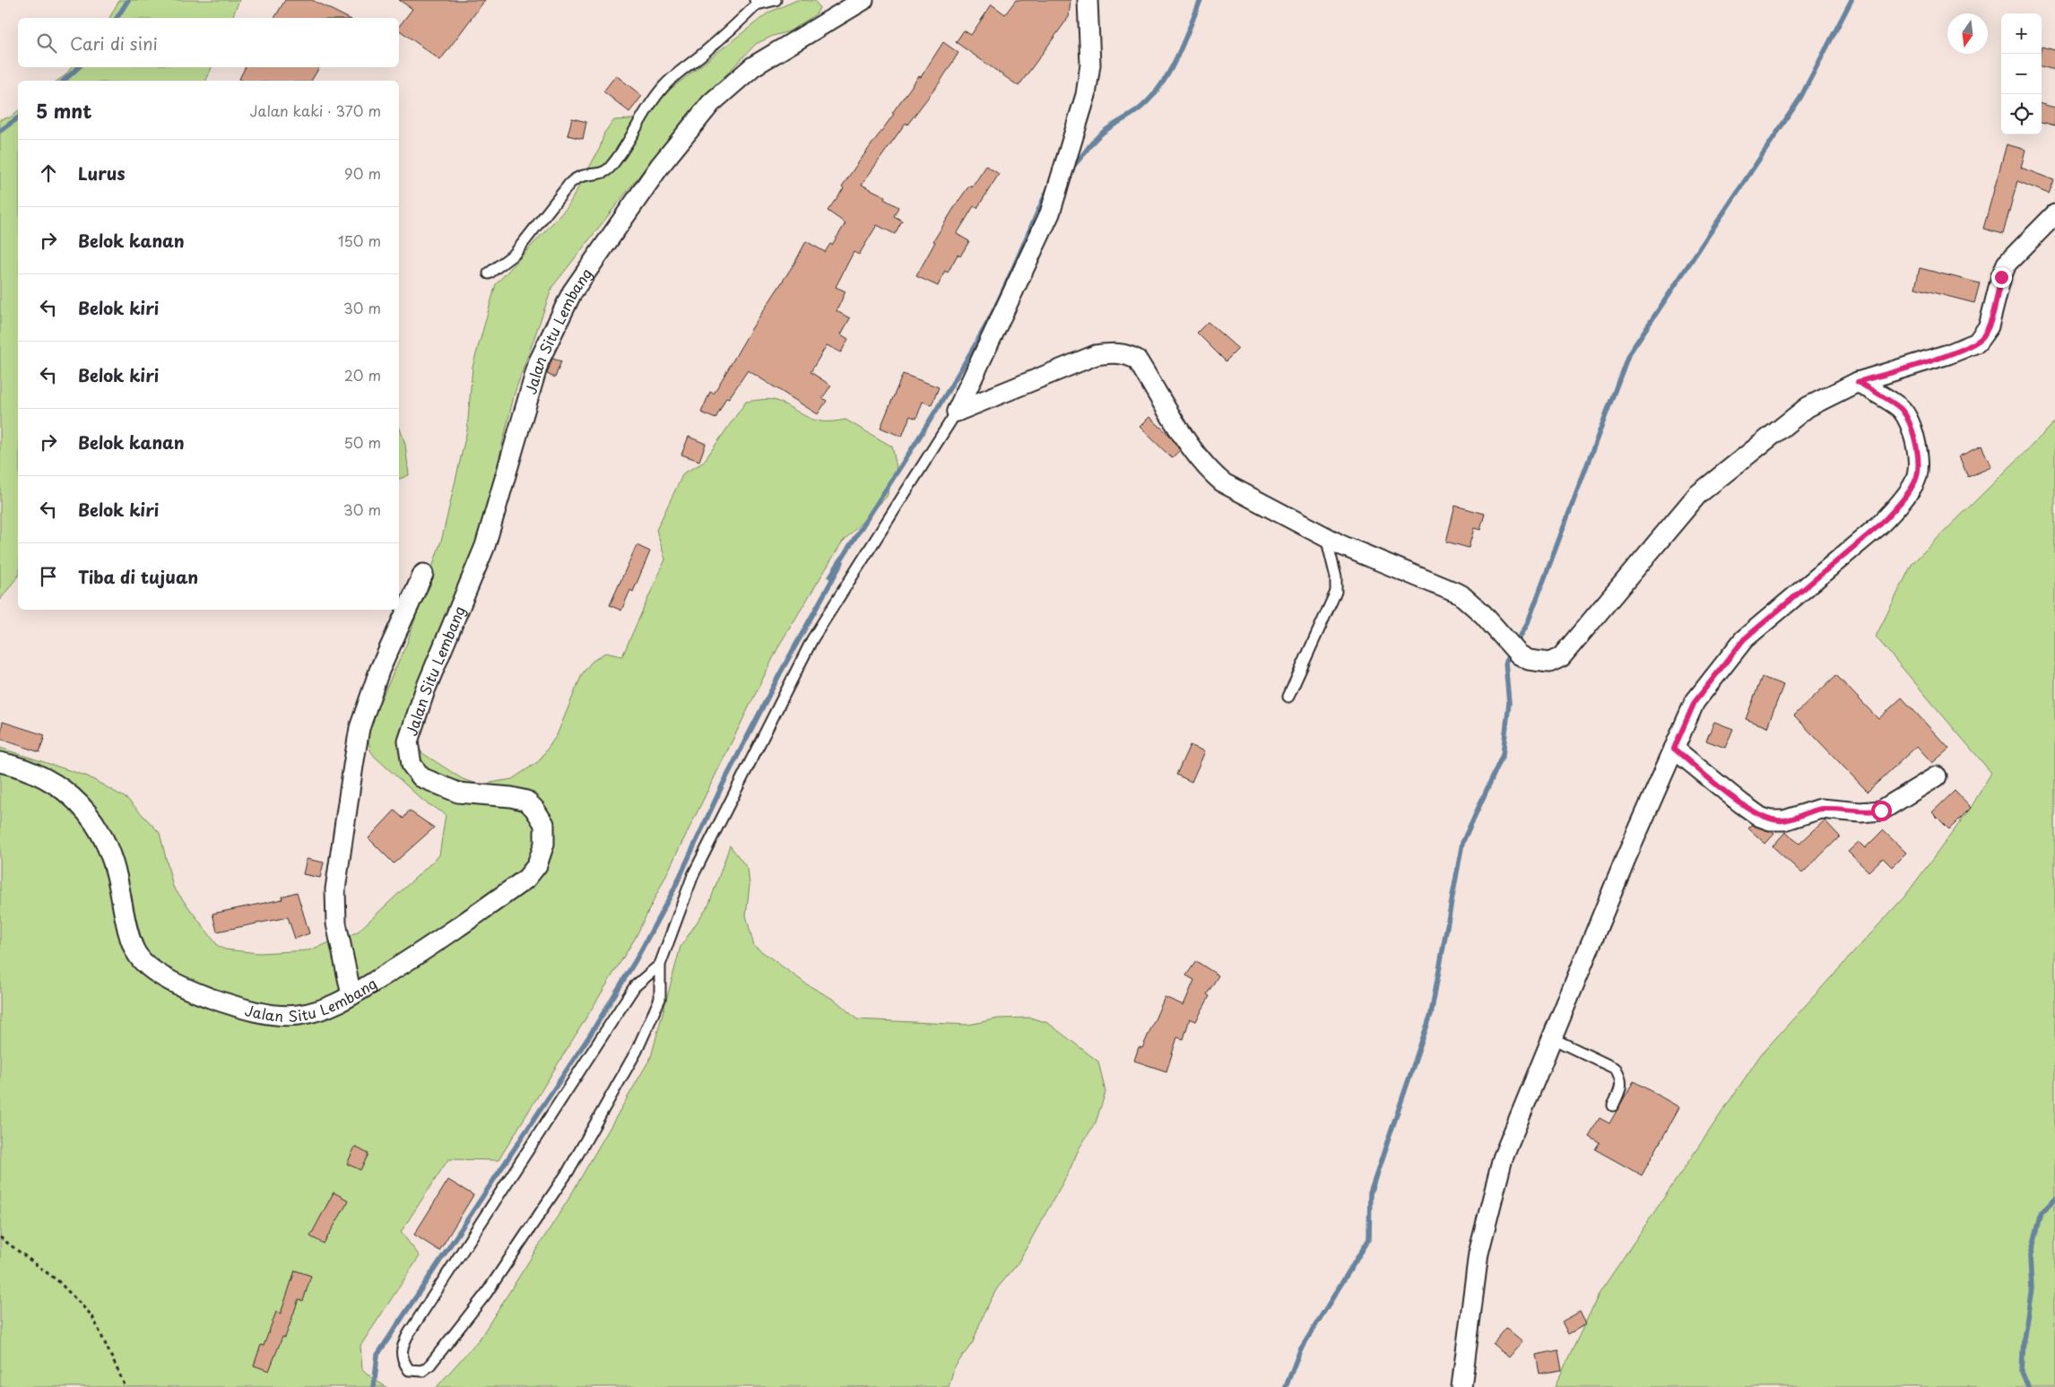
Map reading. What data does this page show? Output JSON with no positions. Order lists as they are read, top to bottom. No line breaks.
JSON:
{"streets":{"street":["Jalan Situ Lembang"]},"north":"bottom","page":{"map_buttons":["+","−"],"search":"Cari di sini","heading":["5 mnt","Jalan kaki · 370 m"],"list":[["Lurus","90 m"],["Belok kanan","150 m"],["Belok kiri","30 m"],["Belok kiri","20 m"],["Belok kanan","50 m"],["Belok kiri","30 m"],"Tiba di tujuan"]}}
